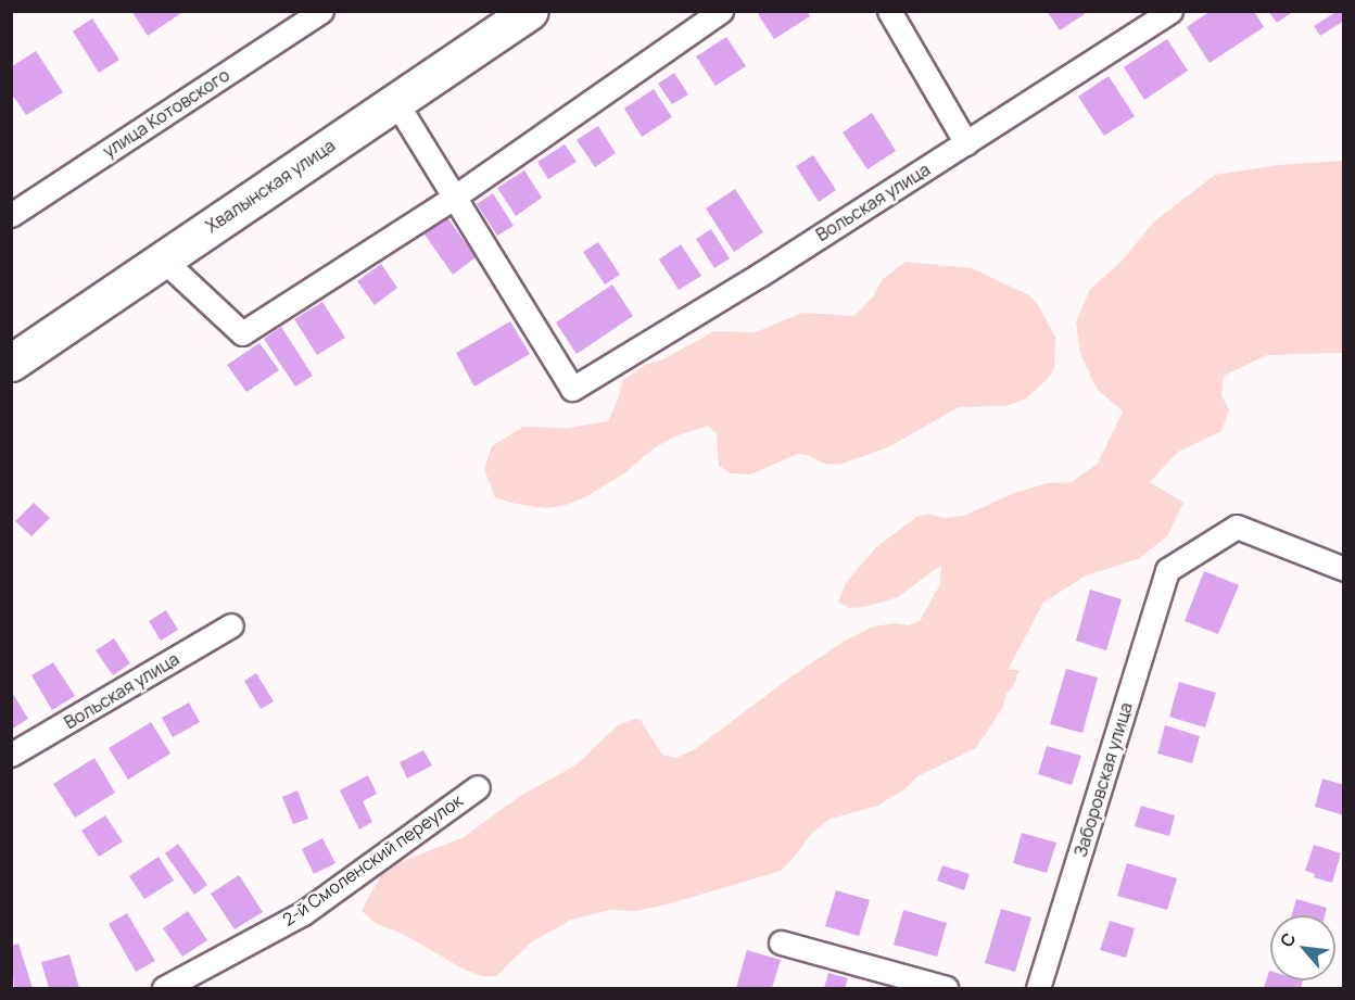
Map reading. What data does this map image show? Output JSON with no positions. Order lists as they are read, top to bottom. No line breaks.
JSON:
{"streets":{"main road":["Хвалынская улица"],"street":["улица Котовского","Вольская улица","Заборовская улица","2-й Смоленский переулок"]},"north":"top left"}
